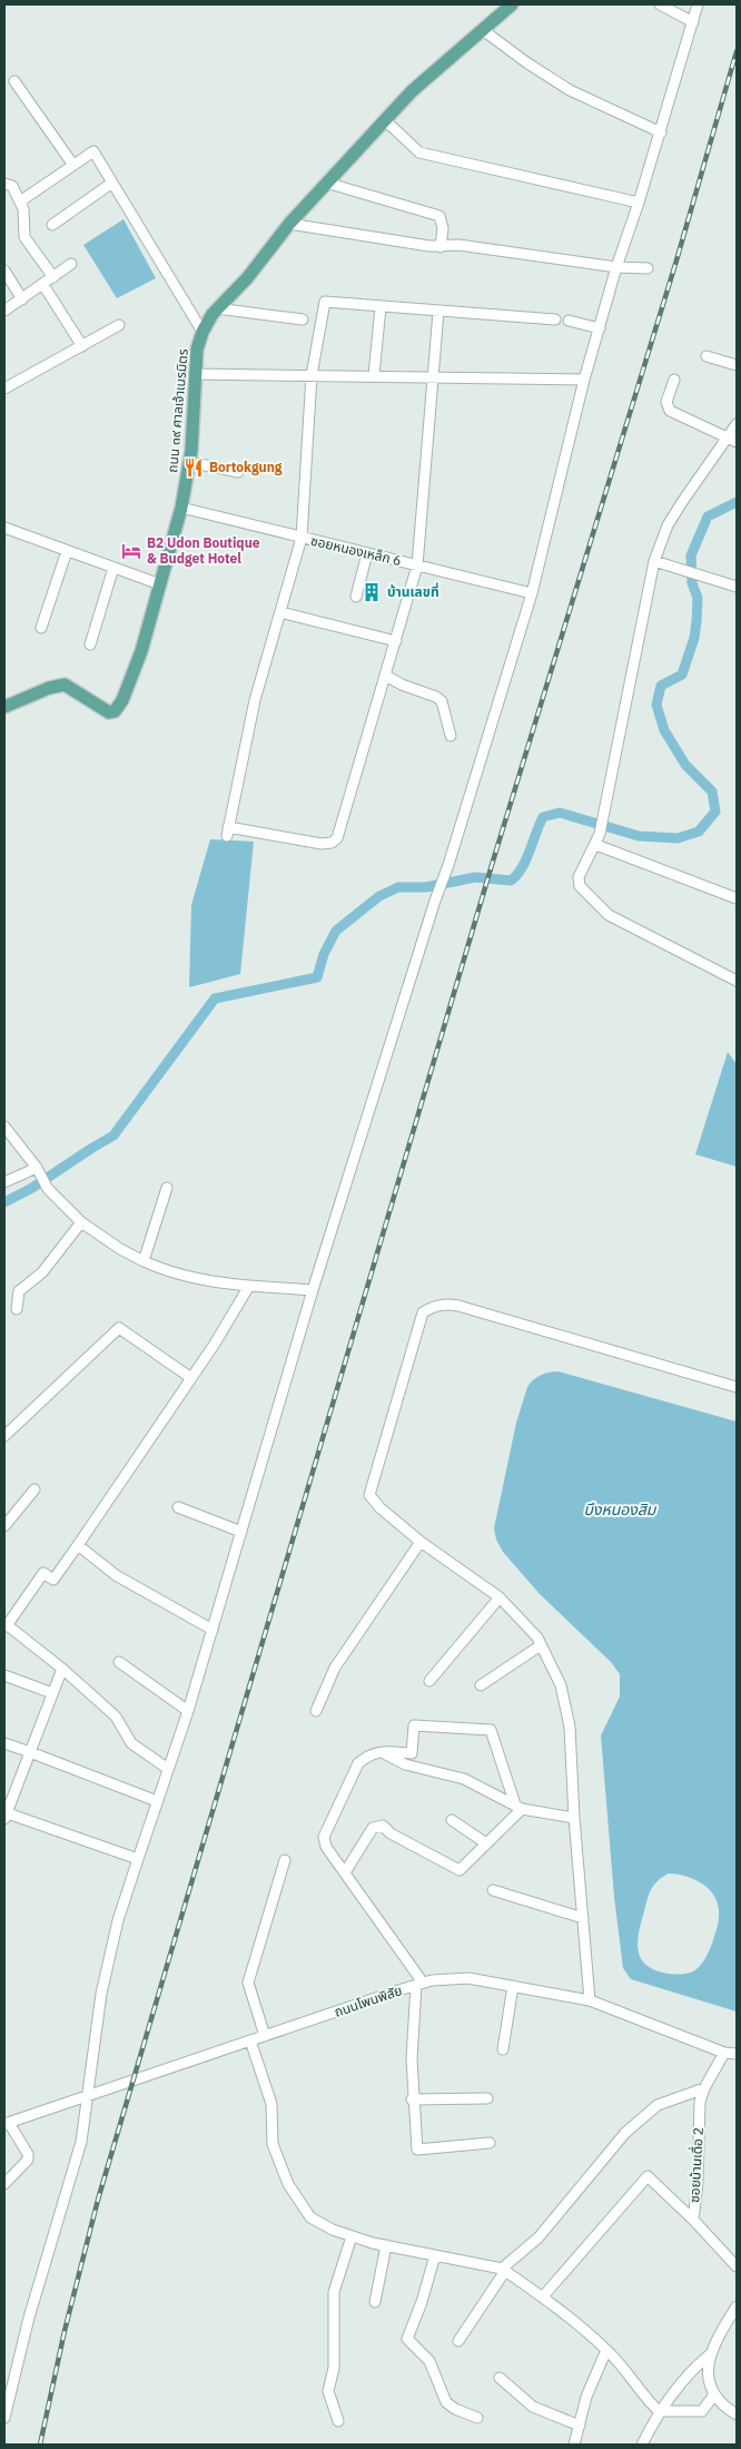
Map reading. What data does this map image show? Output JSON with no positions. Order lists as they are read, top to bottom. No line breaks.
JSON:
{"streets":{"main road":["ถนน ๓๙ ศาลเจ้าเนรมิตร"],"street":["ซอยหนองเหล็ก 6","ถนนโพนพิสัย","ซอยบ้านเดื่อ 2"]},"crossings":[["ถนน ๓๙ ศาลเจ้าเนรมิตร","ซอยหนองเหล็ก 6"],["ถนนโพนพิสัย","ซอยบ้านเดื่อ 2"]],"water":["บึงหนองสิม"],"places":{"restaurant":["Bortokgung"],"hotel":["B2 Udon Boutique & Budget Hotel"],"building":["บ้านเลขที่"]}}
